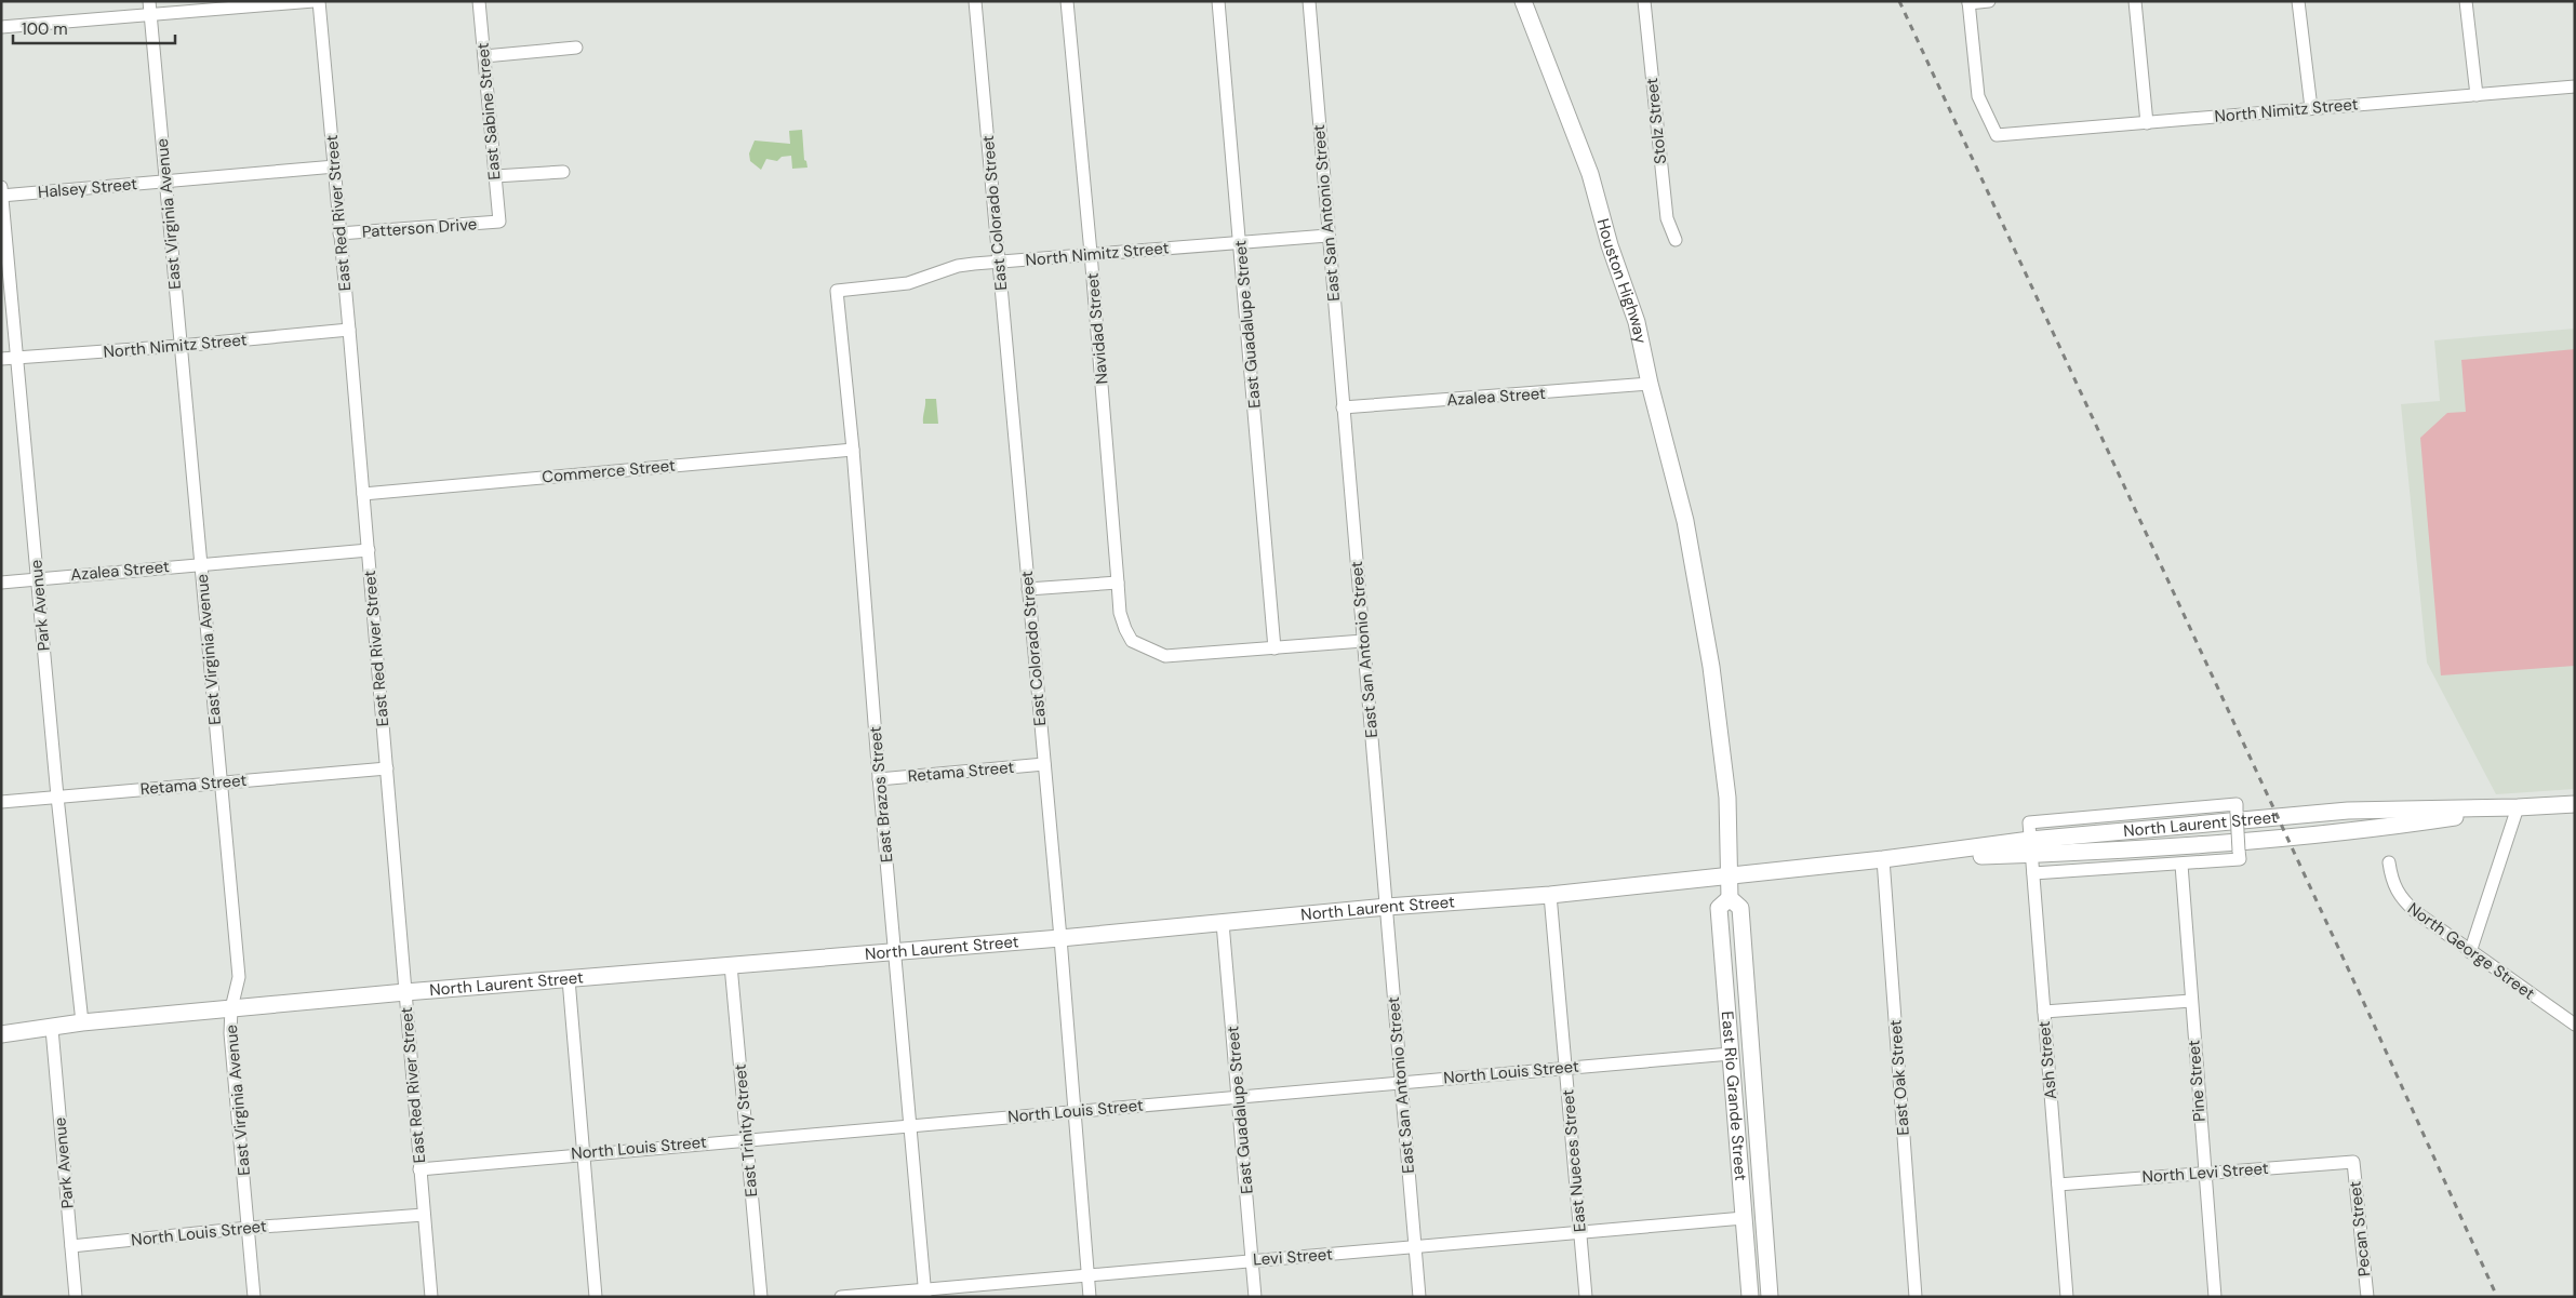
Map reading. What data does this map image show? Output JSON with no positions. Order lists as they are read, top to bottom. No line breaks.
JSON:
{"streets":{"main road":["Houston Highway","North Laurent Street","East Rio Grande Street"],"street":["North Nimitz Street","East Sabine Street","Stolz Street","Halsey Street","East Red River Street","East Colorado Street","East San Antonio Street","East Virginia Avenue","Patterson Drive","East Guadalupe Street","Navidad Street","Azalea Street","Commerce Street","Park Avenue","Retama Street","East Brazos Street","North George Street","Ash Street","North Louis Street","East Oak Street","Pine Street","East Trinity Street","East Nueces Street","North Levi Street","Pecan Street","Levi Street"]},"crossings":[["North Nimitz Street","East Red River Street"],["North Nimitz Street","East Colorado Street"],["North Nimitz Street","East San Antonio Street"],["North Nimitz Street","East Virginia Avenue"],["North Nimitz Street","East Guadalupe Street"],["North Nimitz Street","Navidad Street"],["North Nimitz Street","Park Avenue"],["North Nimitz Street","East Brazos Street"],["East Sabine Street","Patterson Drive"],["Halsey Street","East Red River Street"],["Halsey Street","East Virginia Avenue"],["Halsey Street","Park Avenue"],["East Red River Street","Patterson Drive"],["East Red River Street","Azalea Street"],["East Red River Street","Commerce Street"],["East Red River Street","Retama Street"],["East Red River Street","North Laurent Street"],["East Red River Street","North Louis Street"],["East Colorado Street","Retama Street"],["East Colorado Street","North Laurent Street"],["East Colorado Street","North Louis Street"],["East Colorado Street","Levi Street"],["East San Antonio Street","Azalea Street"],["East San Antonio Street","North Laurent Street"],["East San Antonio Street","North Louis Street"],["East San Antonio Street","Levi Street"],["East Virginia Avenue","Azalea Street"],["East Virginia Avenue","Retama Street"],["East Virginia Avenue","North Laurent Street"],["East Virginia Avenue","North Louis Street"],["Houston Highway","Azalea Street"],["Houston Highway","East Rio Grande Street"],["East Guadalupe Street","Navidad Street"],["East Guadalupe Street","North Laurent Street"],["East Guadalupe Street","North Louis Street"],["East Guadalupe Street","Levi Street"],["Azalea Street","Park Avenue"],["Commerce Street","East Brazos Street"],["Park Avenue","Retama Street"],["Park Avenue","North Laurent Street"],["Park Avenue","North Louis Street"],["Retama Street","East Brazos Street"],["East Brazos Street","North Laurent Street"],["East Brazos Street","North Louis Street"],["East Brazos Street","Levi Street"],["North Laurent Street","Ash Street"],["North Laurent Street","East Oak Street"],["North Laurent Street","East Rio Grande Street"],["North Laurent Street","East Trinity Street"],["North Laurent Street","East Nueces Street"],["Ash Street","Pine Street"],["Ash Street","North Levi Street"],["North Louis Street","East Rio Grande Street"],["North Louis Street","East Trinity Street"],["North Louis Street","East Nueces Street"],["Pine Street","North Levi Street"],["East Rio Grande Street","Levi Street"],["East Nueces Street","Levi Street"],["North Levi Street","Pecan Street"]],"scale_bar":"100 m"}
